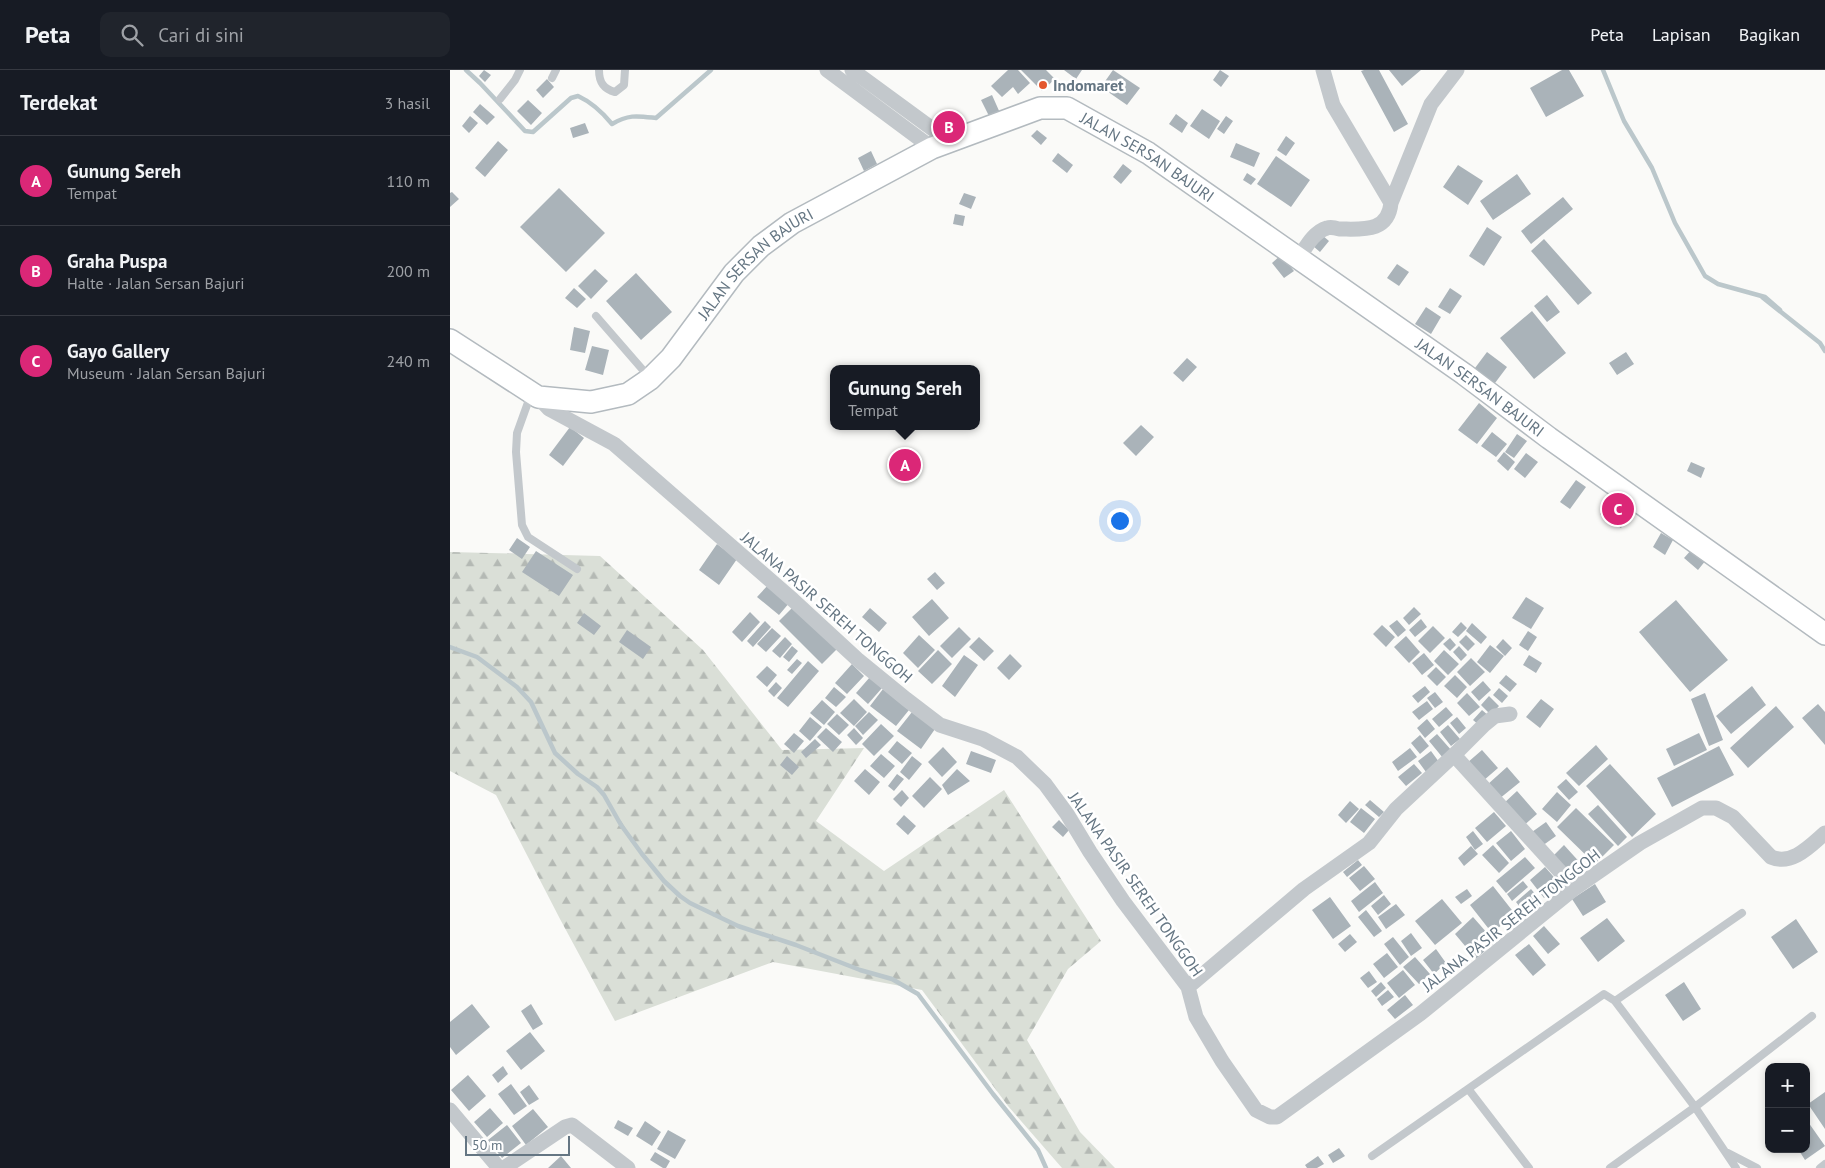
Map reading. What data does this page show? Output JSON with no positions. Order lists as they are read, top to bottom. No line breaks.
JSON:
{"streets":{"main road":["JALAN SERSAN BAJURI"],"street":["JALANA PASIR SEREH TONGGOH"]},"crossings":[["JALAN SERSAN BAJURI","JALANA PASIR SEREH TONGGOH"]],"places":["Indomaret"],"scale_bar":"50 m","page":{"header":"Peta","search":"Cari di sini","nav":["Peta","Lapisan","Bagikan"],"heading":["Terdekat","3 hasil"],"pins":["B","A","C"],"list":[{"mark":"A","name":"Gunung Sereh","note":"Tempat","value":"110 m"},{"mark":"B","name":"Graha Puspa","note":"Halte · Jalan Sersan Bajuri","value":"200 m"},{"mark":"C","name":"Gayo Gallery","note":"Museum · Jalan Sersan Bajuri","value":"240 m"}],"popup":["Gunung Sereh","Tempat"],"map_buttons":["+","−"],"scale":"50 m"}}
